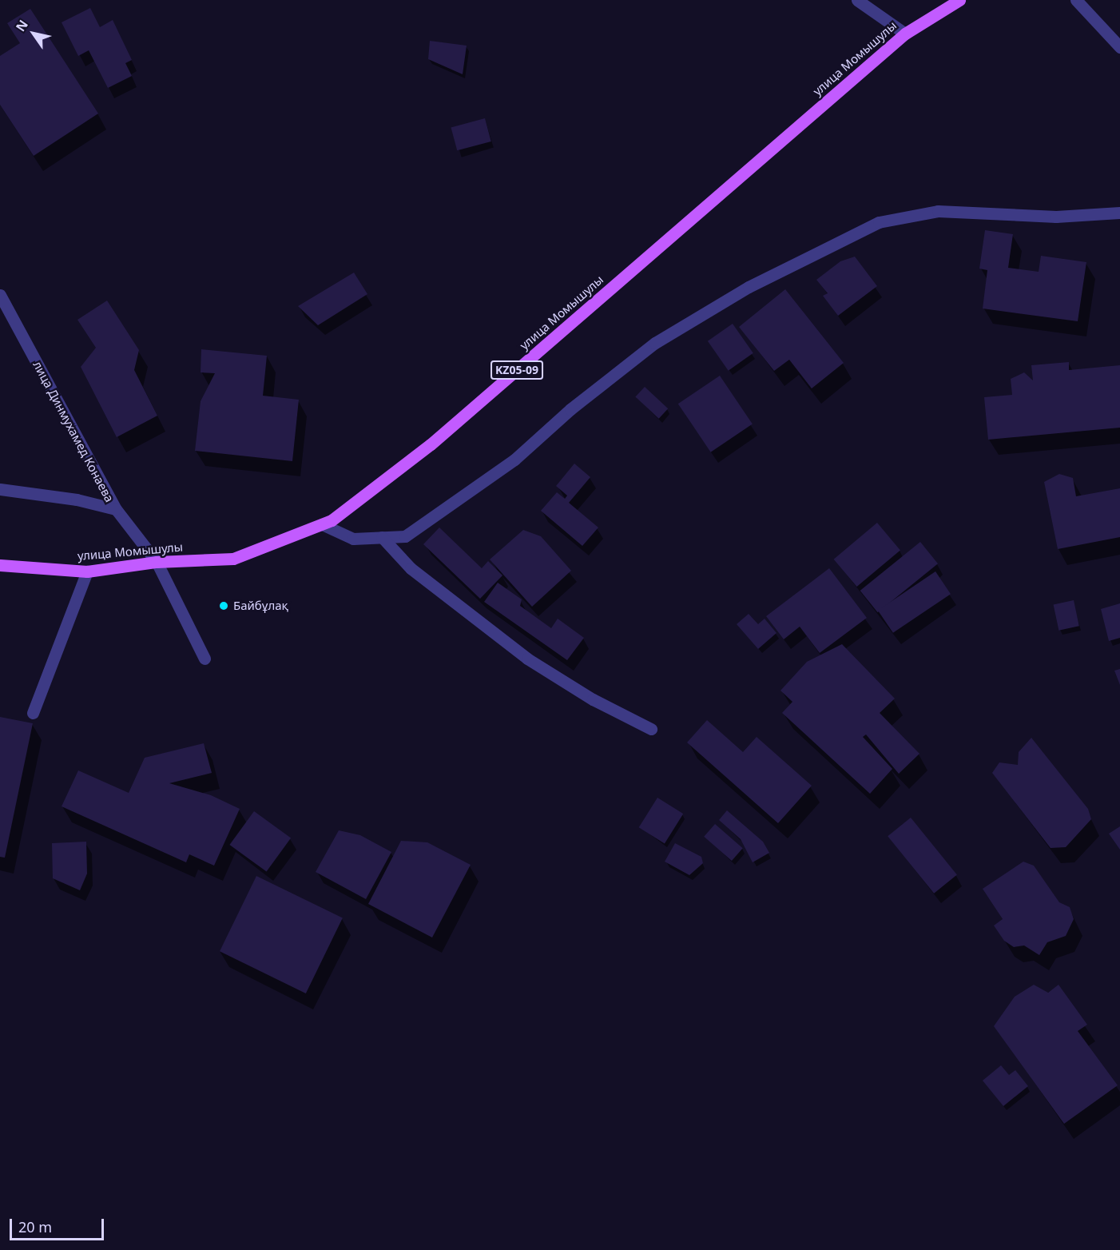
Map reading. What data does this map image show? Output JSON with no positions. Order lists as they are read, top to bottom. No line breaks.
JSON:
{"streets":{"main road":["улица Момышулы","KZ05-09"],"street":["лица Динмухамед Конаева"]},"crossings":[["улица Момышулы","лица Динмухамед Конаева"]],"places":["Байбұлақ"],"scale_bar":"20 m","north":"top left"}
